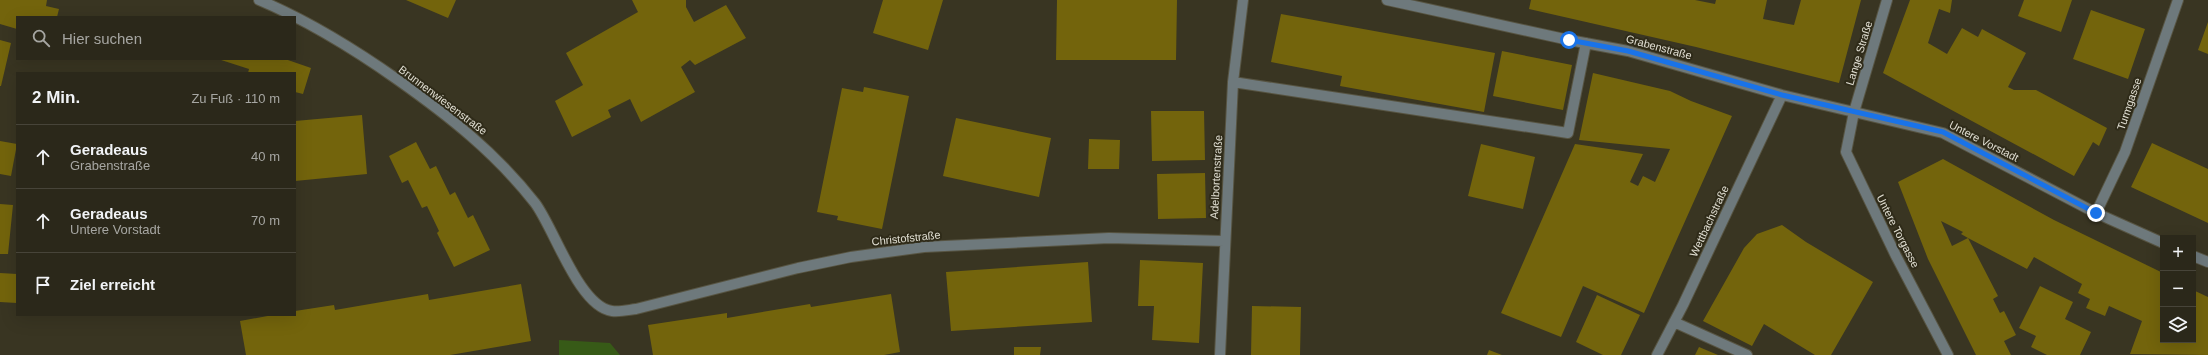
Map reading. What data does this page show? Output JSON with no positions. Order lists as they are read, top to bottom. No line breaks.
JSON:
{"streets":{"street":["Grabenstraße","Lange Straße","Brunnenwiesenstraße","Turmgasse","Untere Vorstadt","Adelbortenstraße","Wettbachstraße","Untere Torgasse","Christofstraße"]},"crossings":[["Grabenstraße","Untere Vorstadt"],["Grabenstraße","Wettbachstraße"],["Lange Straße","Untere Vorstadt"],["Lange Straße","Untere Torgasse"],["Brunnenwiesenstraße","Christofstraße"],["Turmgasse","Untere Vorstadt"],["Untere Vorstadt","Wettbachstraße"],["Untere Vorstadt","Untere Torgasse"],["Adelbortenstraße","Christofstraße"]],"page":{"search":"Hier suchen","heading":["2 Min.","Zu Fuß · 110 m"],"list":[["Geradeaus","Grabenstraße","40 m"],["Geradeaus","Untere Vorstadt","70 m"],"Ziel erreicht"],"map_buttons":["+","−"]}}
